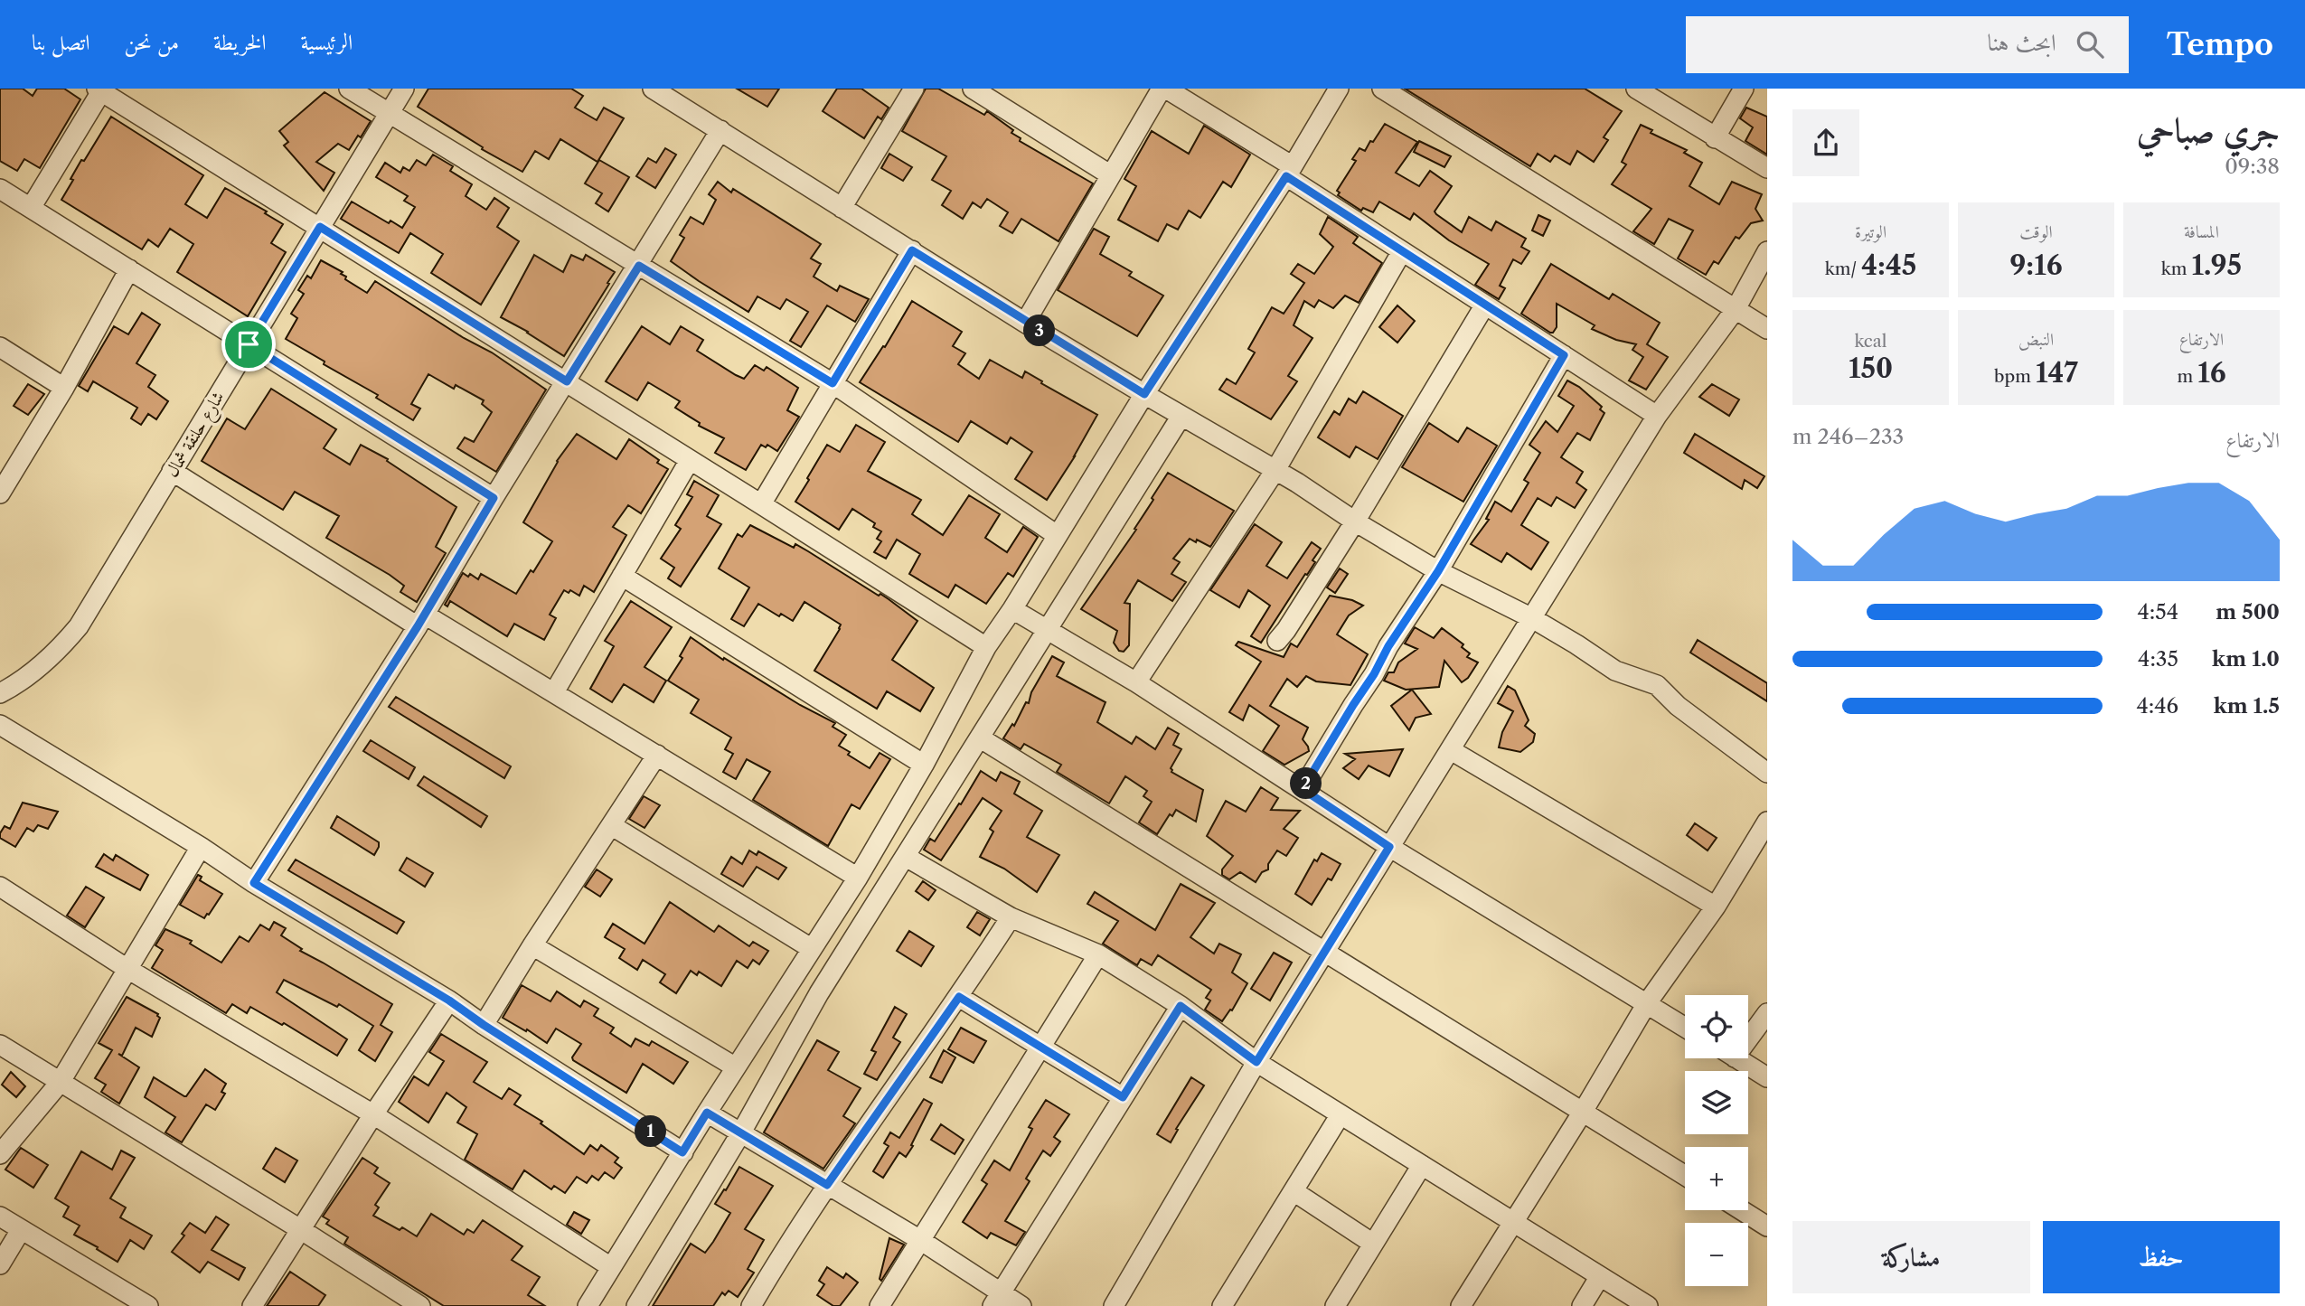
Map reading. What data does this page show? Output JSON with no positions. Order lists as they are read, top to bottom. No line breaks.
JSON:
{"streets":{"street":["شارع حلنقة شمال"]},"page":{"header":"Tempo","search":"ابحث هنا","nav":["الرئيسية","الخريطة","من نحن","اتصل بنا"],"heading":["جري صباحي","09:38"],"stats":[["المسافة","1.95 km"],["الوقت","9:16"],["الوتيرة","4:45 /km"],["الارتفاع","16 m"],["النبض","147 bpm"],["kcal","150"]],"pins":["3","2","1"],"chart":["الارتفاع","233–246 m"],"list":[{"name":"500 m","note":"4:54"},{"name":"1.0 km","note":"4:35"},{"name":"1.5 km","note":"4:46"}],"map_buttons":["+","−"],"buttons":["حفظ","مشاركة"]}}
